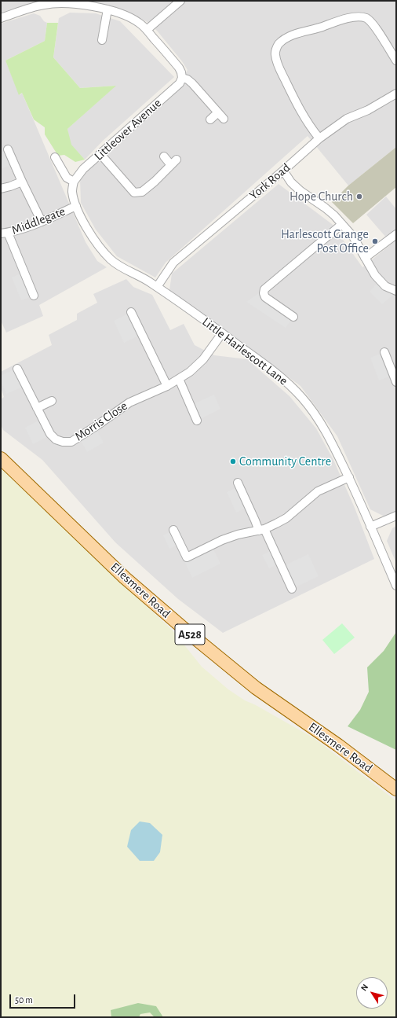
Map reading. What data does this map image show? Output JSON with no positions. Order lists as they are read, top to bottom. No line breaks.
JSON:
{"streets":{"main road":["Ellesmere Road","A528"],"street":["Littleover Avenue","York Road","Middlegate","Little Harlescott Lane","Morris Close"]},"crossings":[["Littleover Avenue","Little Harlescott Lane"],["York Road","Little Harlescott Lane"],["Middlegate","Little Harlescott Lane"],["Little Harlescott Lane","Morris Close"]],"places":["Hope Church","Harlescott Grange Post Office","Community Centre"],"scale_bar":"50 m","north":"top left"}
